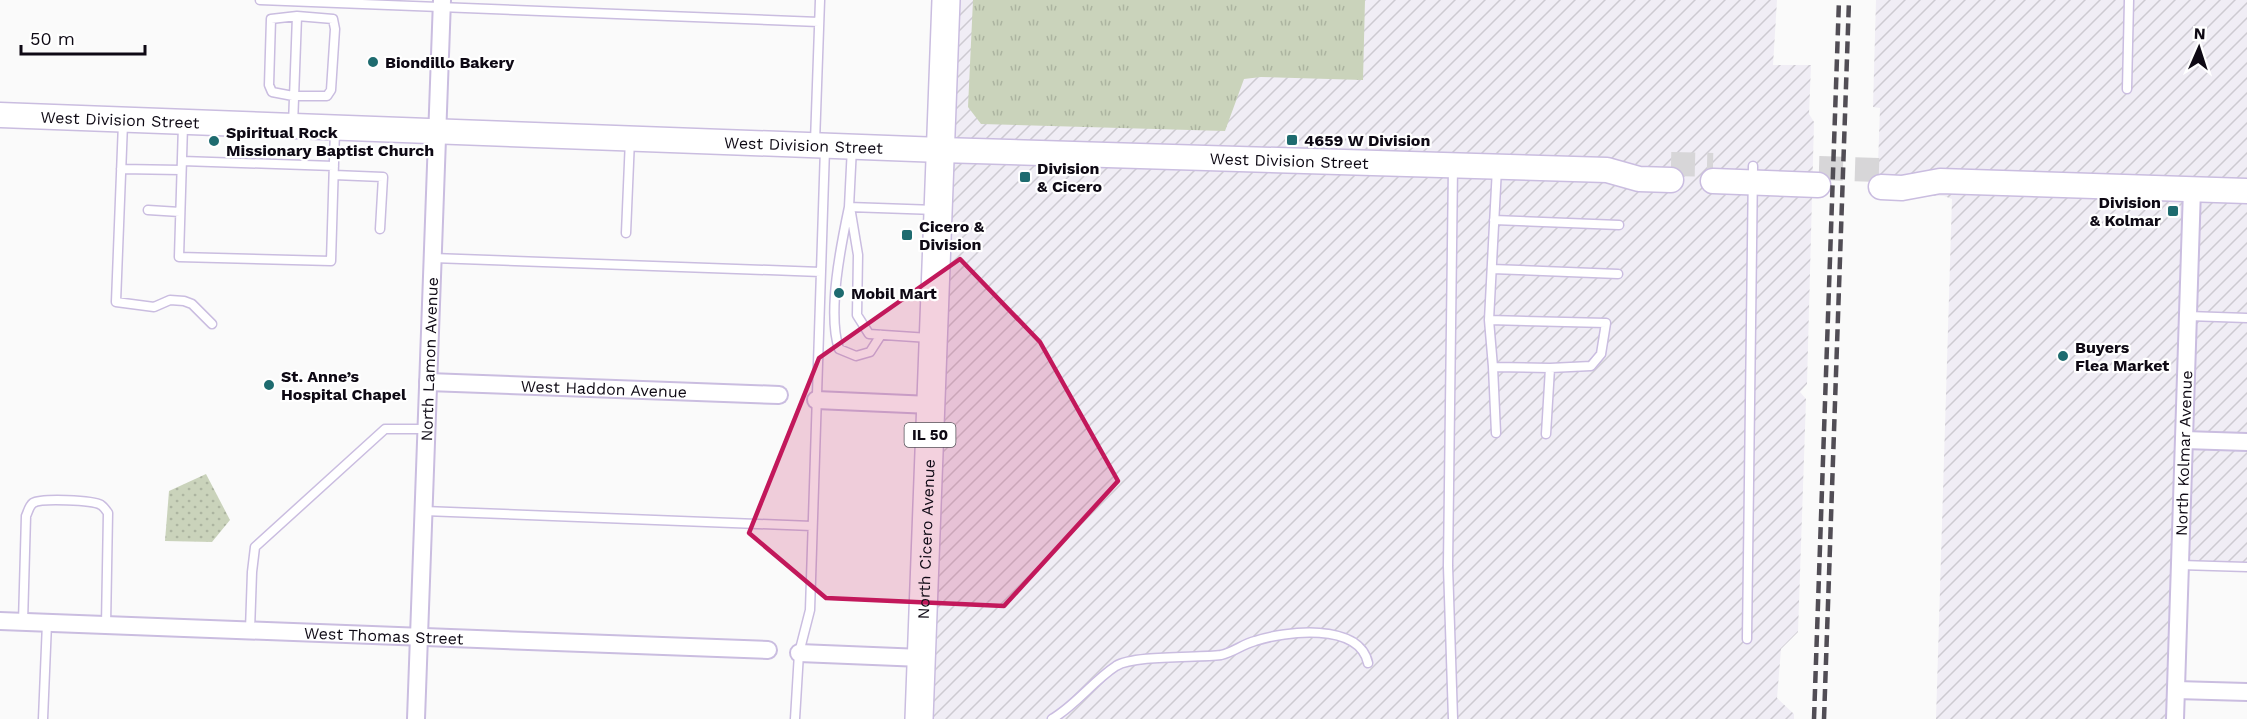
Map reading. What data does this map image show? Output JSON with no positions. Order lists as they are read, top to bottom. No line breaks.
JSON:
{"streets":{"main road":["West Division Street","IL 50","North Cicero Avenue"],"street":["North Lamon Avenue","West Haddon Avenue","North Kolmar Avenue","West Thomas Street"]},"crossings":[["West Division Street","North Lamon Avenue"],["West Division Street","North Cicero Avenue"],["North Lamon Avenue","West Haddon Avenue"],["North Lamon Avenue","West Thomas Street"]],"places":{"other":["Biondillo Bakery","Spiritual Rock Missionary Baptist Church","Mobil Mart","Buyers Flea Market","St. Anne’s Hospital Chapel"],"transit":["4659 W Division","Division & Cicero","Division & Kolmar","Cicero & Division"]},"scale_bar":"50 m","north":"top"}
